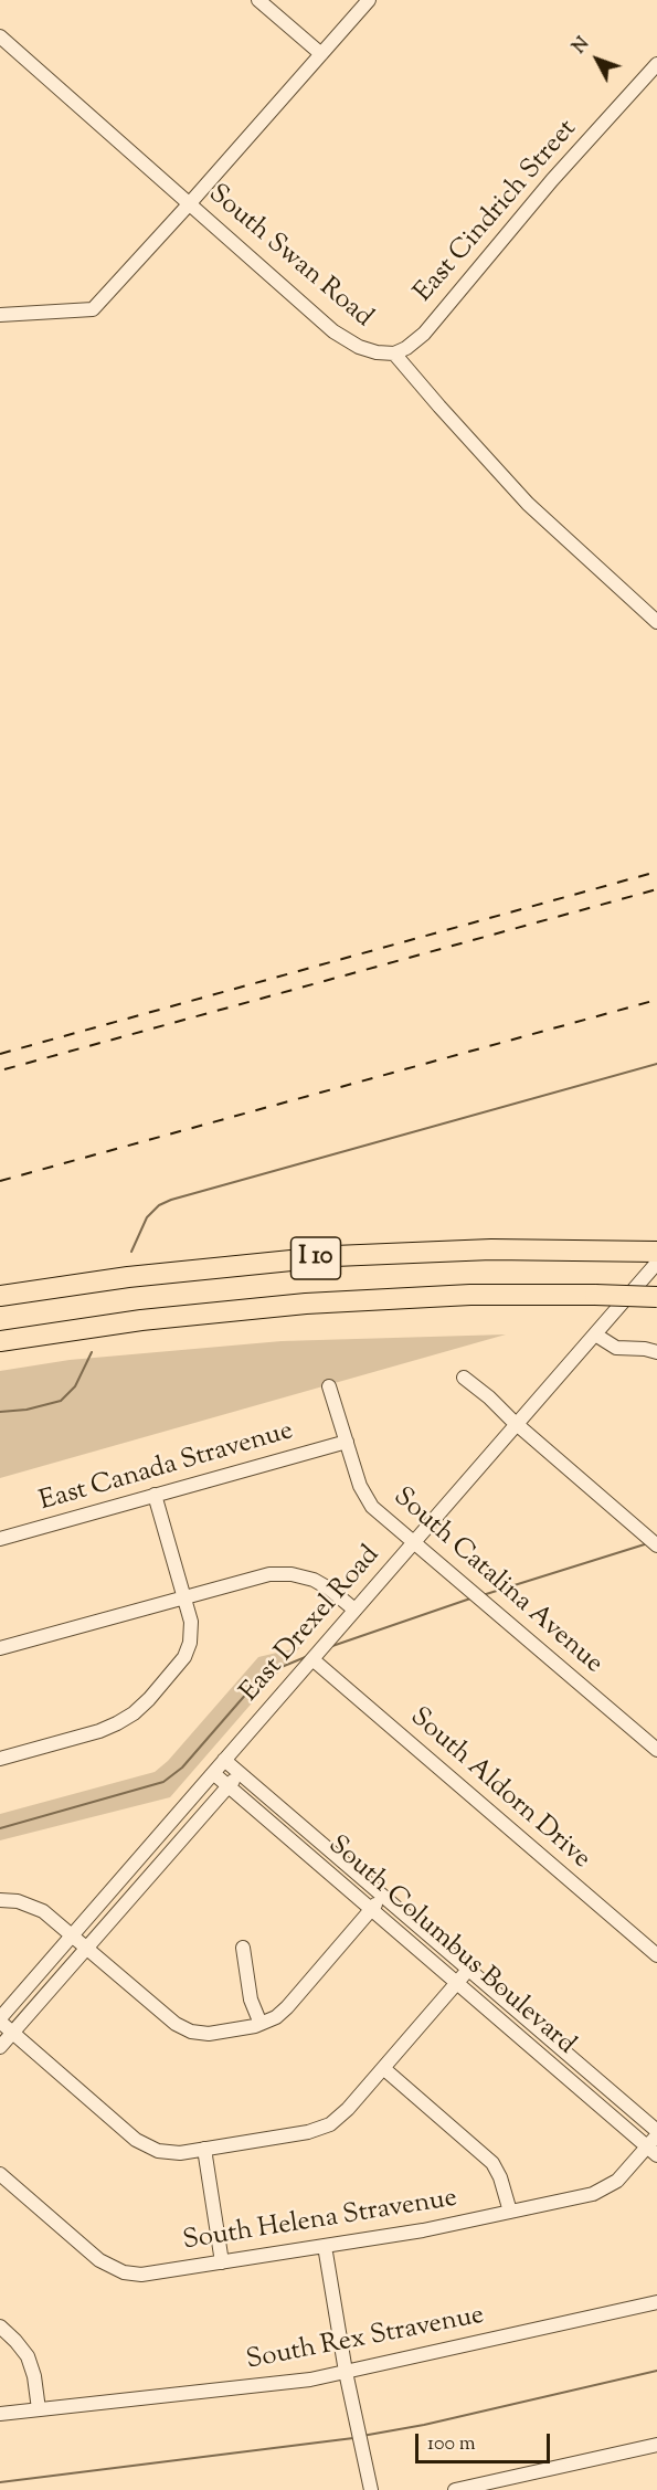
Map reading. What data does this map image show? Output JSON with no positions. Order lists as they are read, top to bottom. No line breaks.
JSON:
{"streets":{"highway":["I 10"],"street":["East Cindrich Street","South Swan Road","East Canada Stravenue","South Catalina Avenue","East Drexel Road","South Aldorn Drive","South Columbus Boulevard","South Helena Stravenue","South Rex Stravenue"]},"crossings":[["East Cindrich Street","South Swan Road"],["East Canada Stravenue","South Catalina Avenue"],["South Catalina Avenue","East Drexel Road"],["East Drexel Road","South Aldorn Drive"],["East Drexel Road","South Columbus Boulevard"],["South Columbus Boulevard","South Helena Stravenue"]],"scale_bar":"100 m","north":"top left"}
